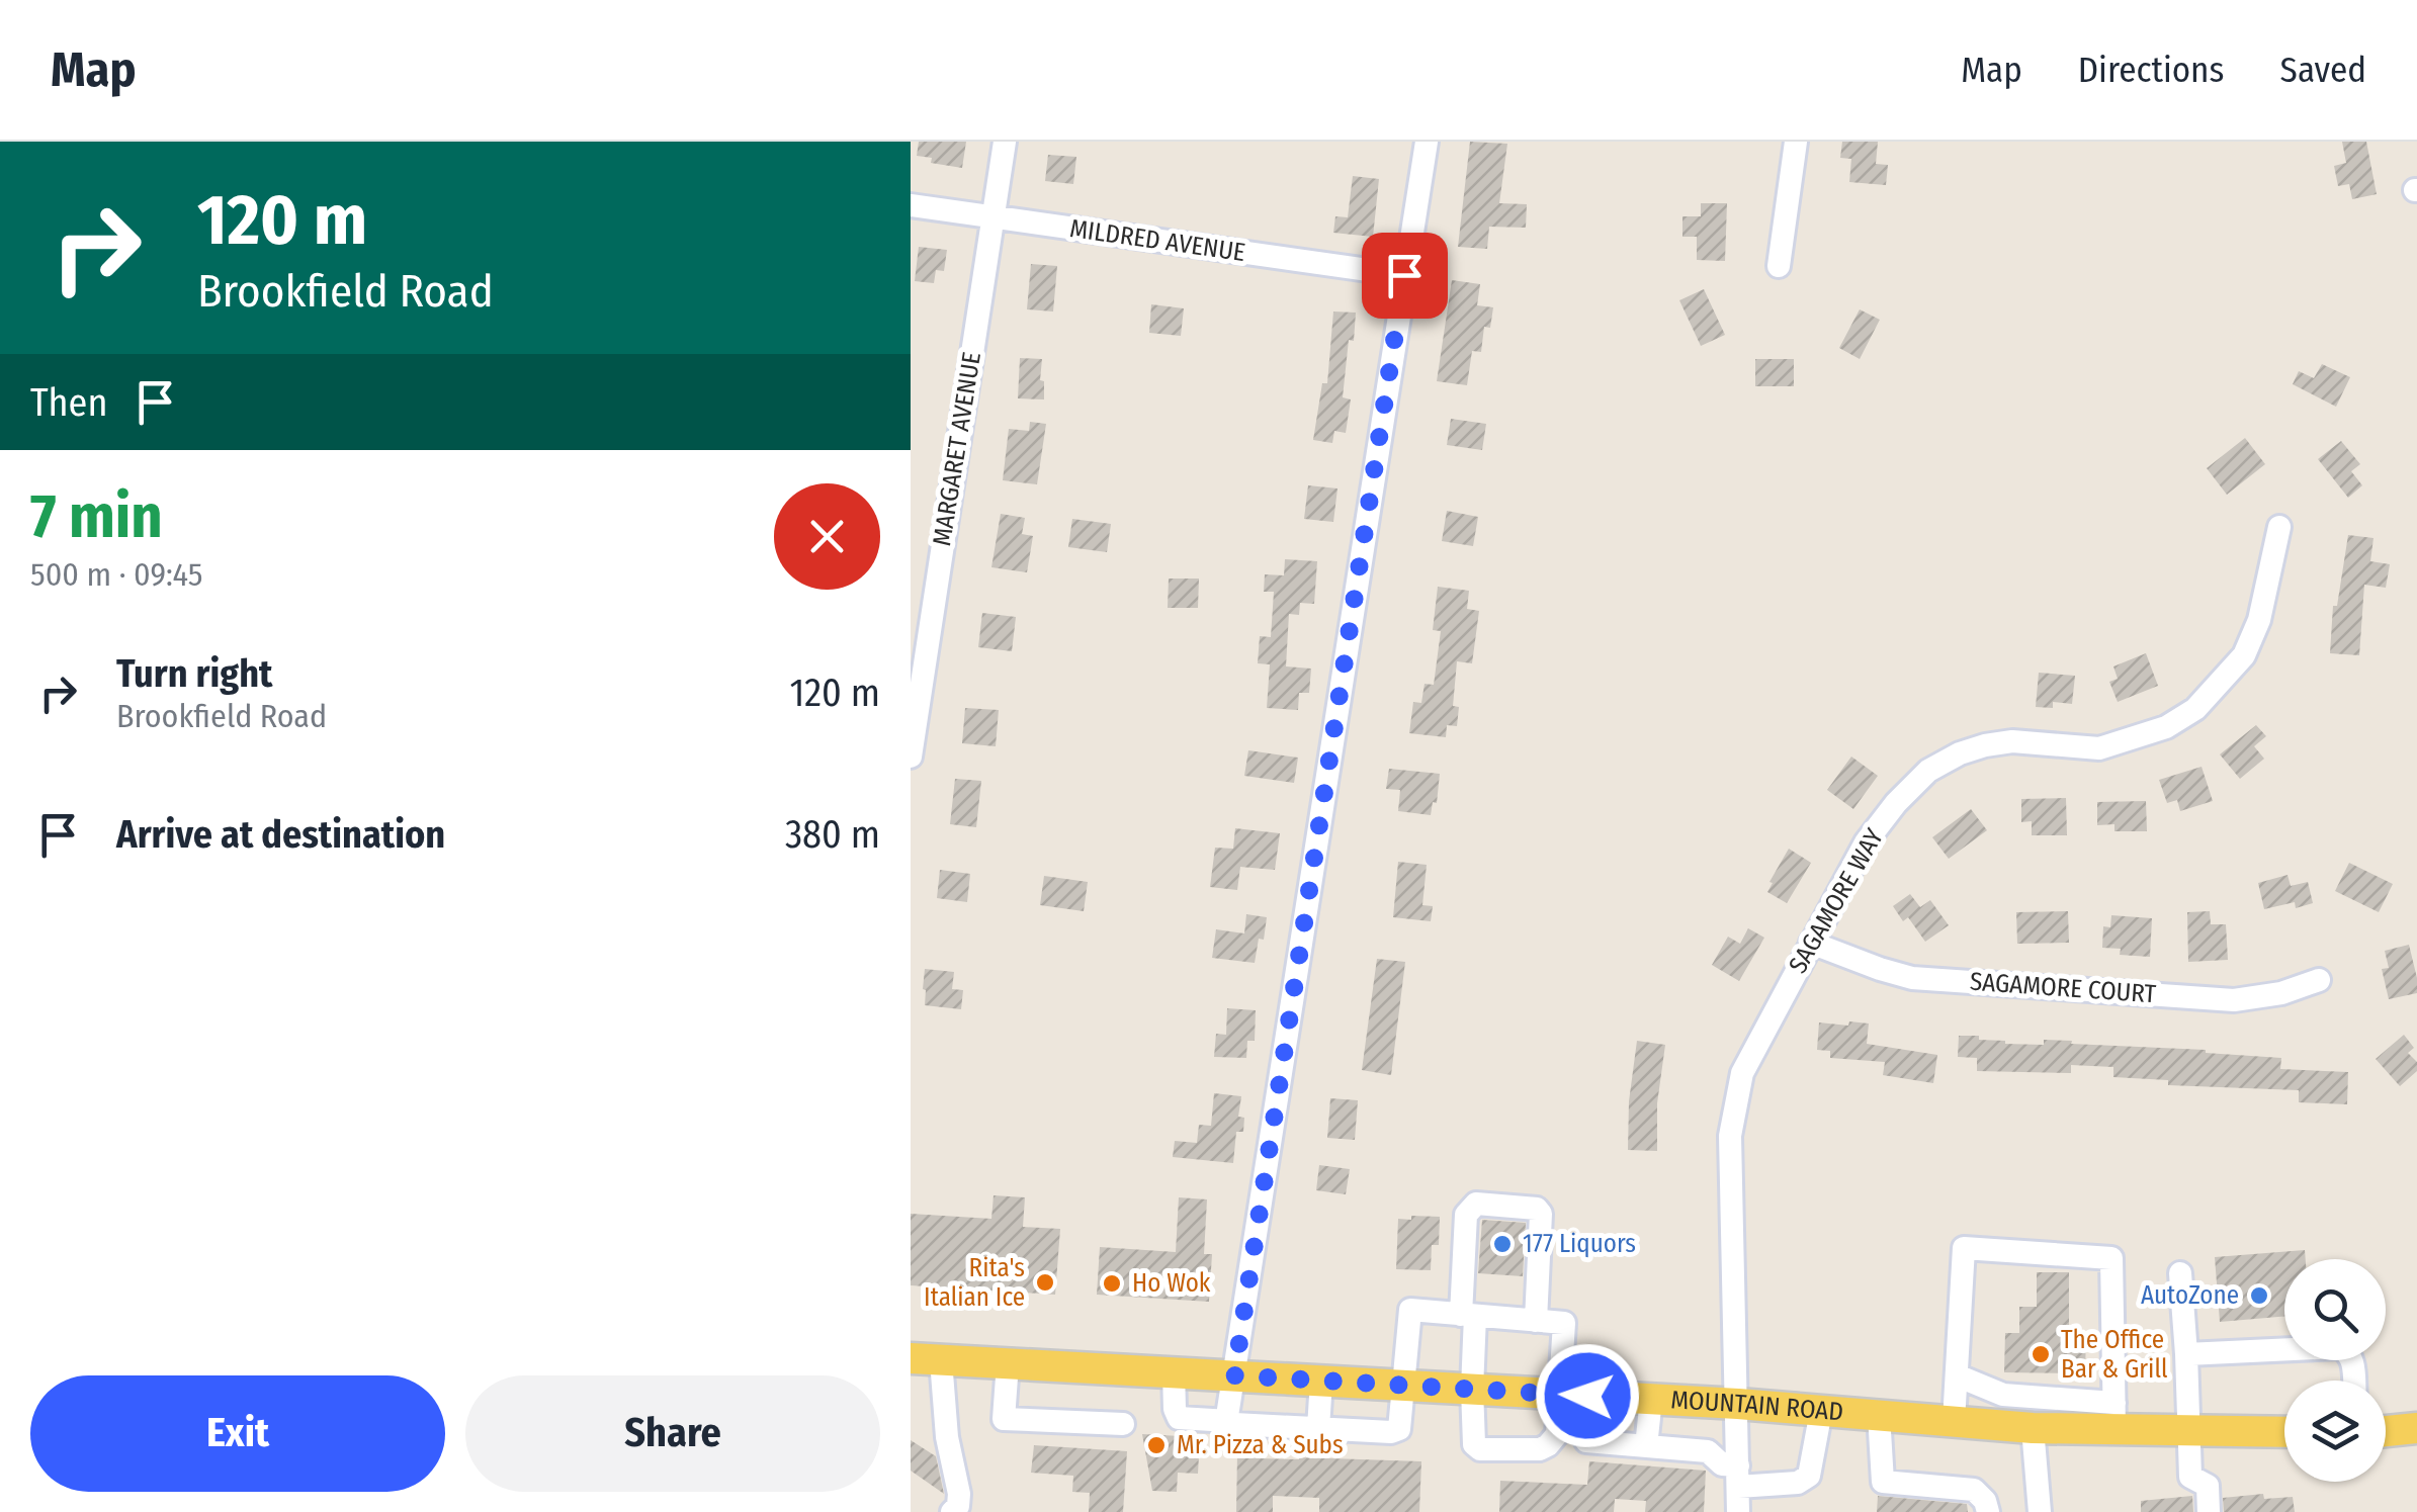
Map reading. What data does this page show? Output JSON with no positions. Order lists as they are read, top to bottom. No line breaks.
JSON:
{"streets":{"main road":["MOUNTAIN ROAD"],"street":["MILDRED AVENUE","MARGARET AVENUE","SAGAMORE WAY","SAGAMORE COURT"]},"crossings":[["MILDRED AVENUE","MARGARET AVENUE"],["SAGAMORE WAY","SAGAMORE COURT"],["SAGAMORE WAY","MOUNTAIN ROAD"]],"places":["177 Liquors","Rita's Italian Ice","Ho Wok","AutoZone","The Office Bar & Grill","Mr. Pizza & Subs"],"page":{"header":"Map","nav":["Map","Directions","Saved"],"turn":["120 m","Brookfield Road"],"then":"Then","heading":["7 min","500 m · 09:45"],"list":[{"name":"Turn right","note":"Brookfield Road","value":"120 m"},{"name":"Arrive at destination","value":"380 m"}],"buttons":["Exit","Share"]}}
